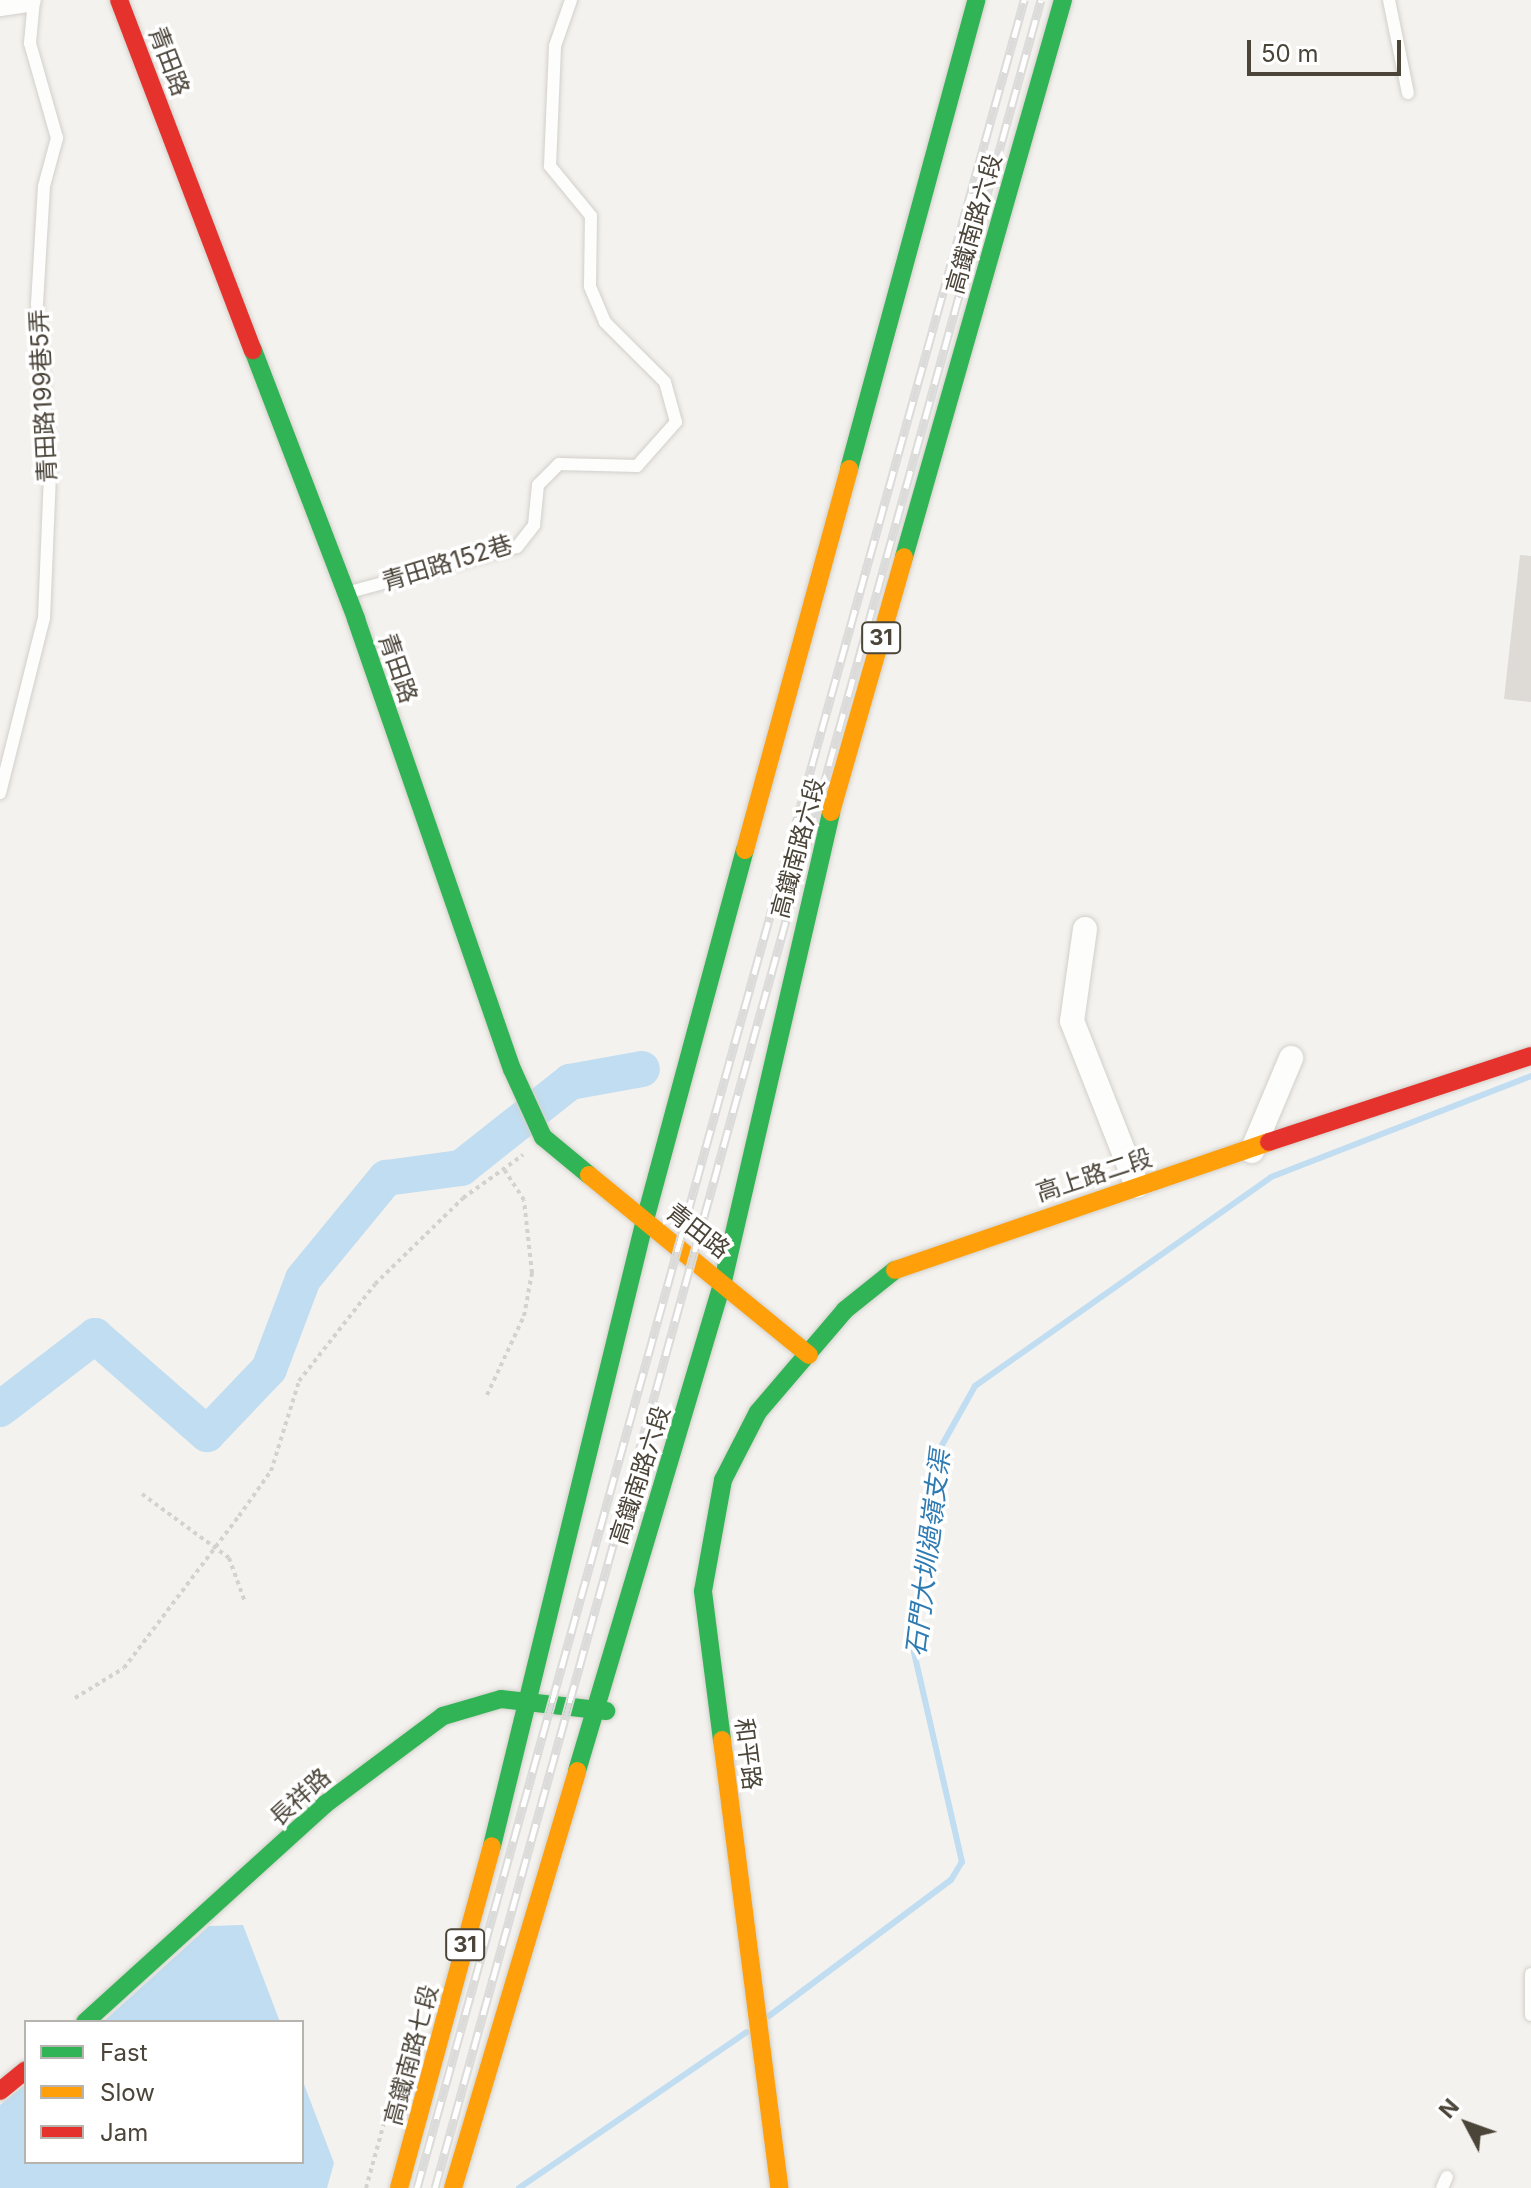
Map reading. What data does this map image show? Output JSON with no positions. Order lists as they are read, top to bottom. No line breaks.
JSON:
{"streets":{"main road":["青田路","高鐵南路六段","31","高上路二段","和平路","長祥路","高鐵南路七段"],"lane":["青田路199巷5弄","青田路152巷"]},"crossings":[["青田路","高鐵南路六段"],["青田路","青田路152巷"],["高鐵南路六段","31"],["高鐵南路六段","長祥路"],["高鐵南路六段","高鐵南路七段"],["31","長祥路"],["高上路二段","和平路"],["長祥路","高鐵南路七段"]],"water":["石門大圳過嶺支渠"],"legend":["Fast","Slow","Jam"],"scale_bar":"50 m","north":"top left"}
